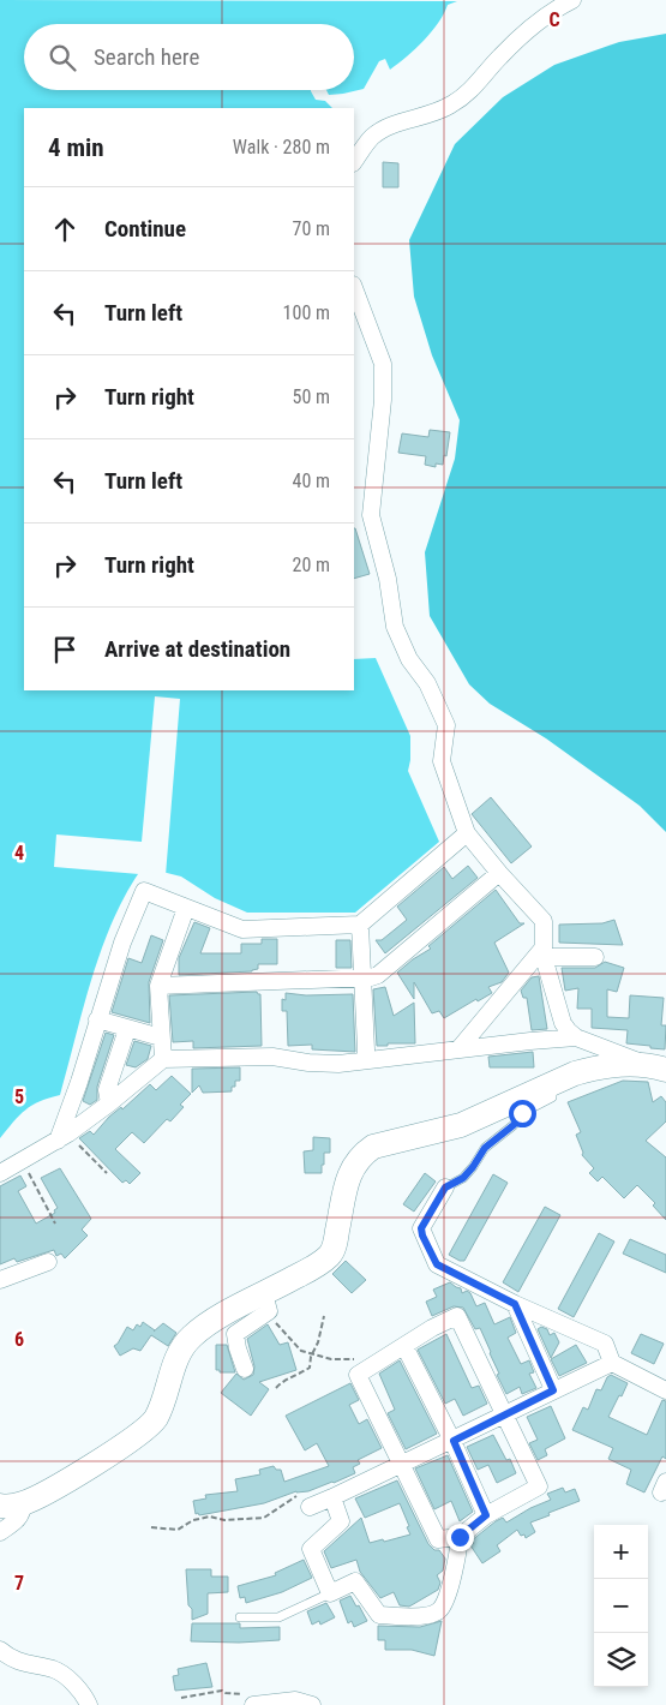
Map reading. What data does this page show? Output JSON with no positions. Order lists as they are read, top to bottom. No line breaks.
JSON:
{"page":{"search":"Search here","heading":["4 min","Walk · 280 m"],"list":[["Continue","70 m"],["Turn left","100 m"],["Turn right","50 m"],["Turn left","40 m"],["Turn right","20 m"],"Arrive at destination"],"map_buttons":["+","−"]},"grid":{"columns":["C"],"rows":["4","5","6","7"]}}
